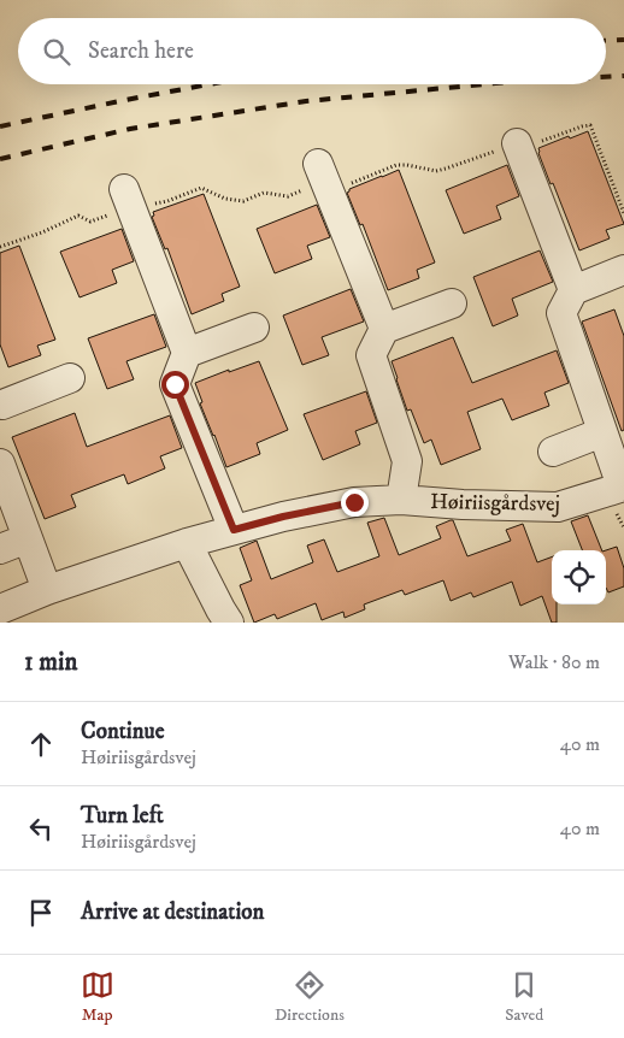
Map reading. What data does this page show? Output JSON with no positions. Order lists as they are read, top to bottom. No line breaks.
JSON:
{"streets":{"street":["Høiriisgårdsvej"]},"page":{"search":"Search here","heading":["1 min","Walk · 80 m"],"list":[["Continue","Høiriisgårdsvej","40 m"],["Turn left","Høiriisgårdsvej","40 m"],"Arrive at destination"],"nav":["Map","Directions","Saved"]}}
